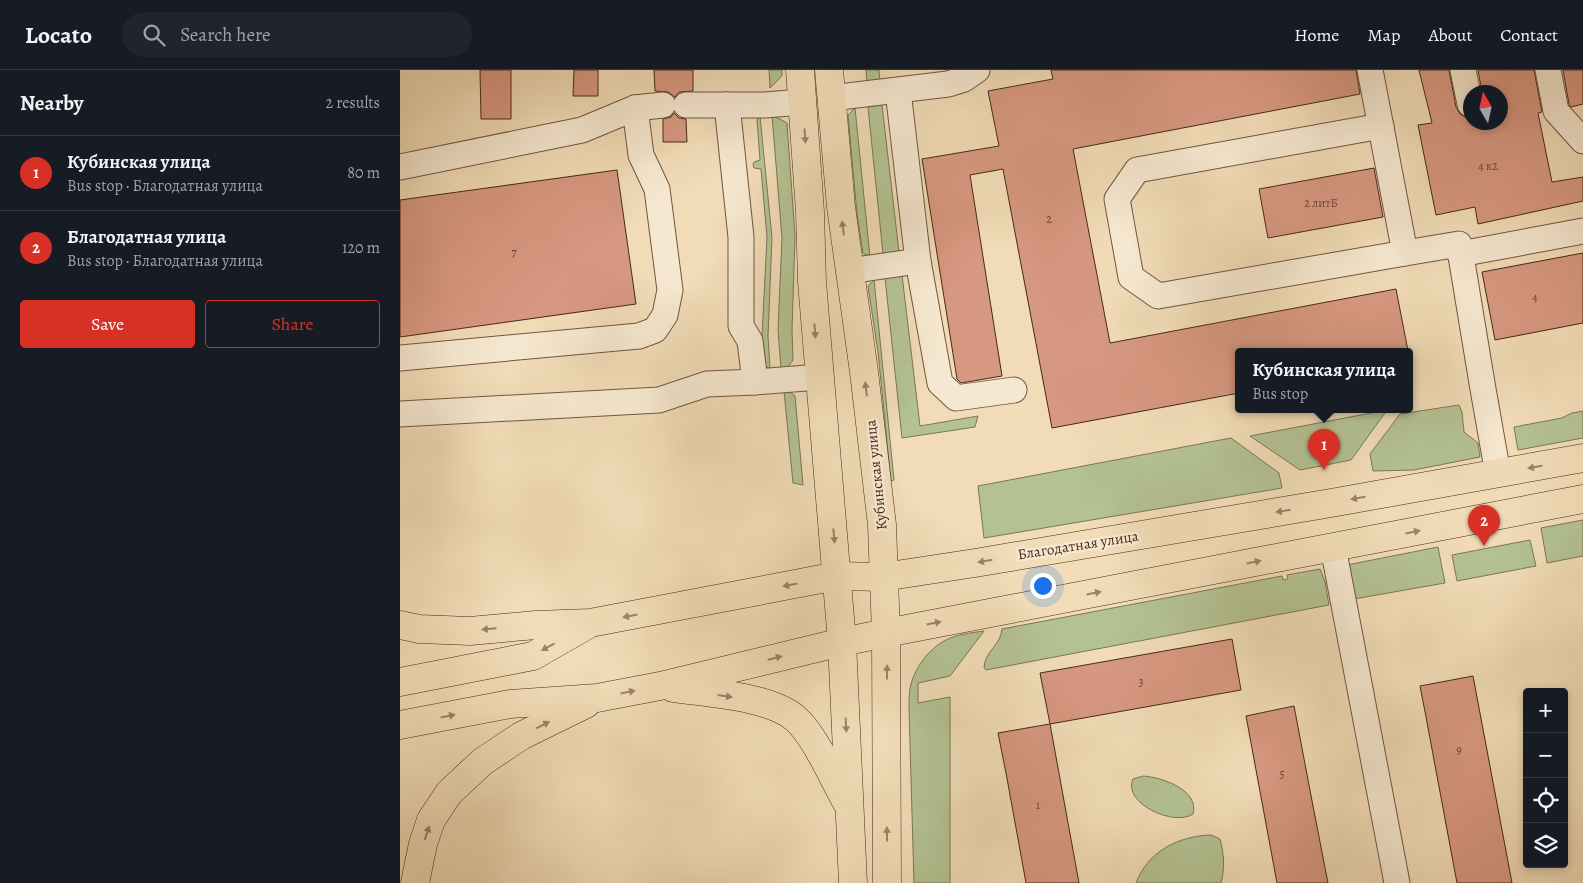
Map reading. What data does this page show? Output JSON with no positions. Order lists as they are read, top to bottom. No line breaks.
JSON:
{"streets":{"main road":["Кубинская улица","Благодатная улица"]},"crossings":[["Кубинская улица","Благодатная улица"]],"house_numbers":["4 к2","2 литБ","2","7","4","3","9","5","1"],"north":"top","page":{"header":"Locato","search":"Search here","nav":["Home","Map","About","Contact"],"heading":["Nearby","2 results"],"list":[{"mark":"1","name":"Кубинская улица","note":"Bus stop · Благодатная улица","value":"80 m"},{"mark":"2","name":"Благодатная улица","note":"Bus stop · Благодатная улица","value":"120 m"}],"buttons":["Save","Share"],"popup":["Кубинская улица","Bus stop"],"pins":["1","2"],"map_buttons":["+","−"]}}
